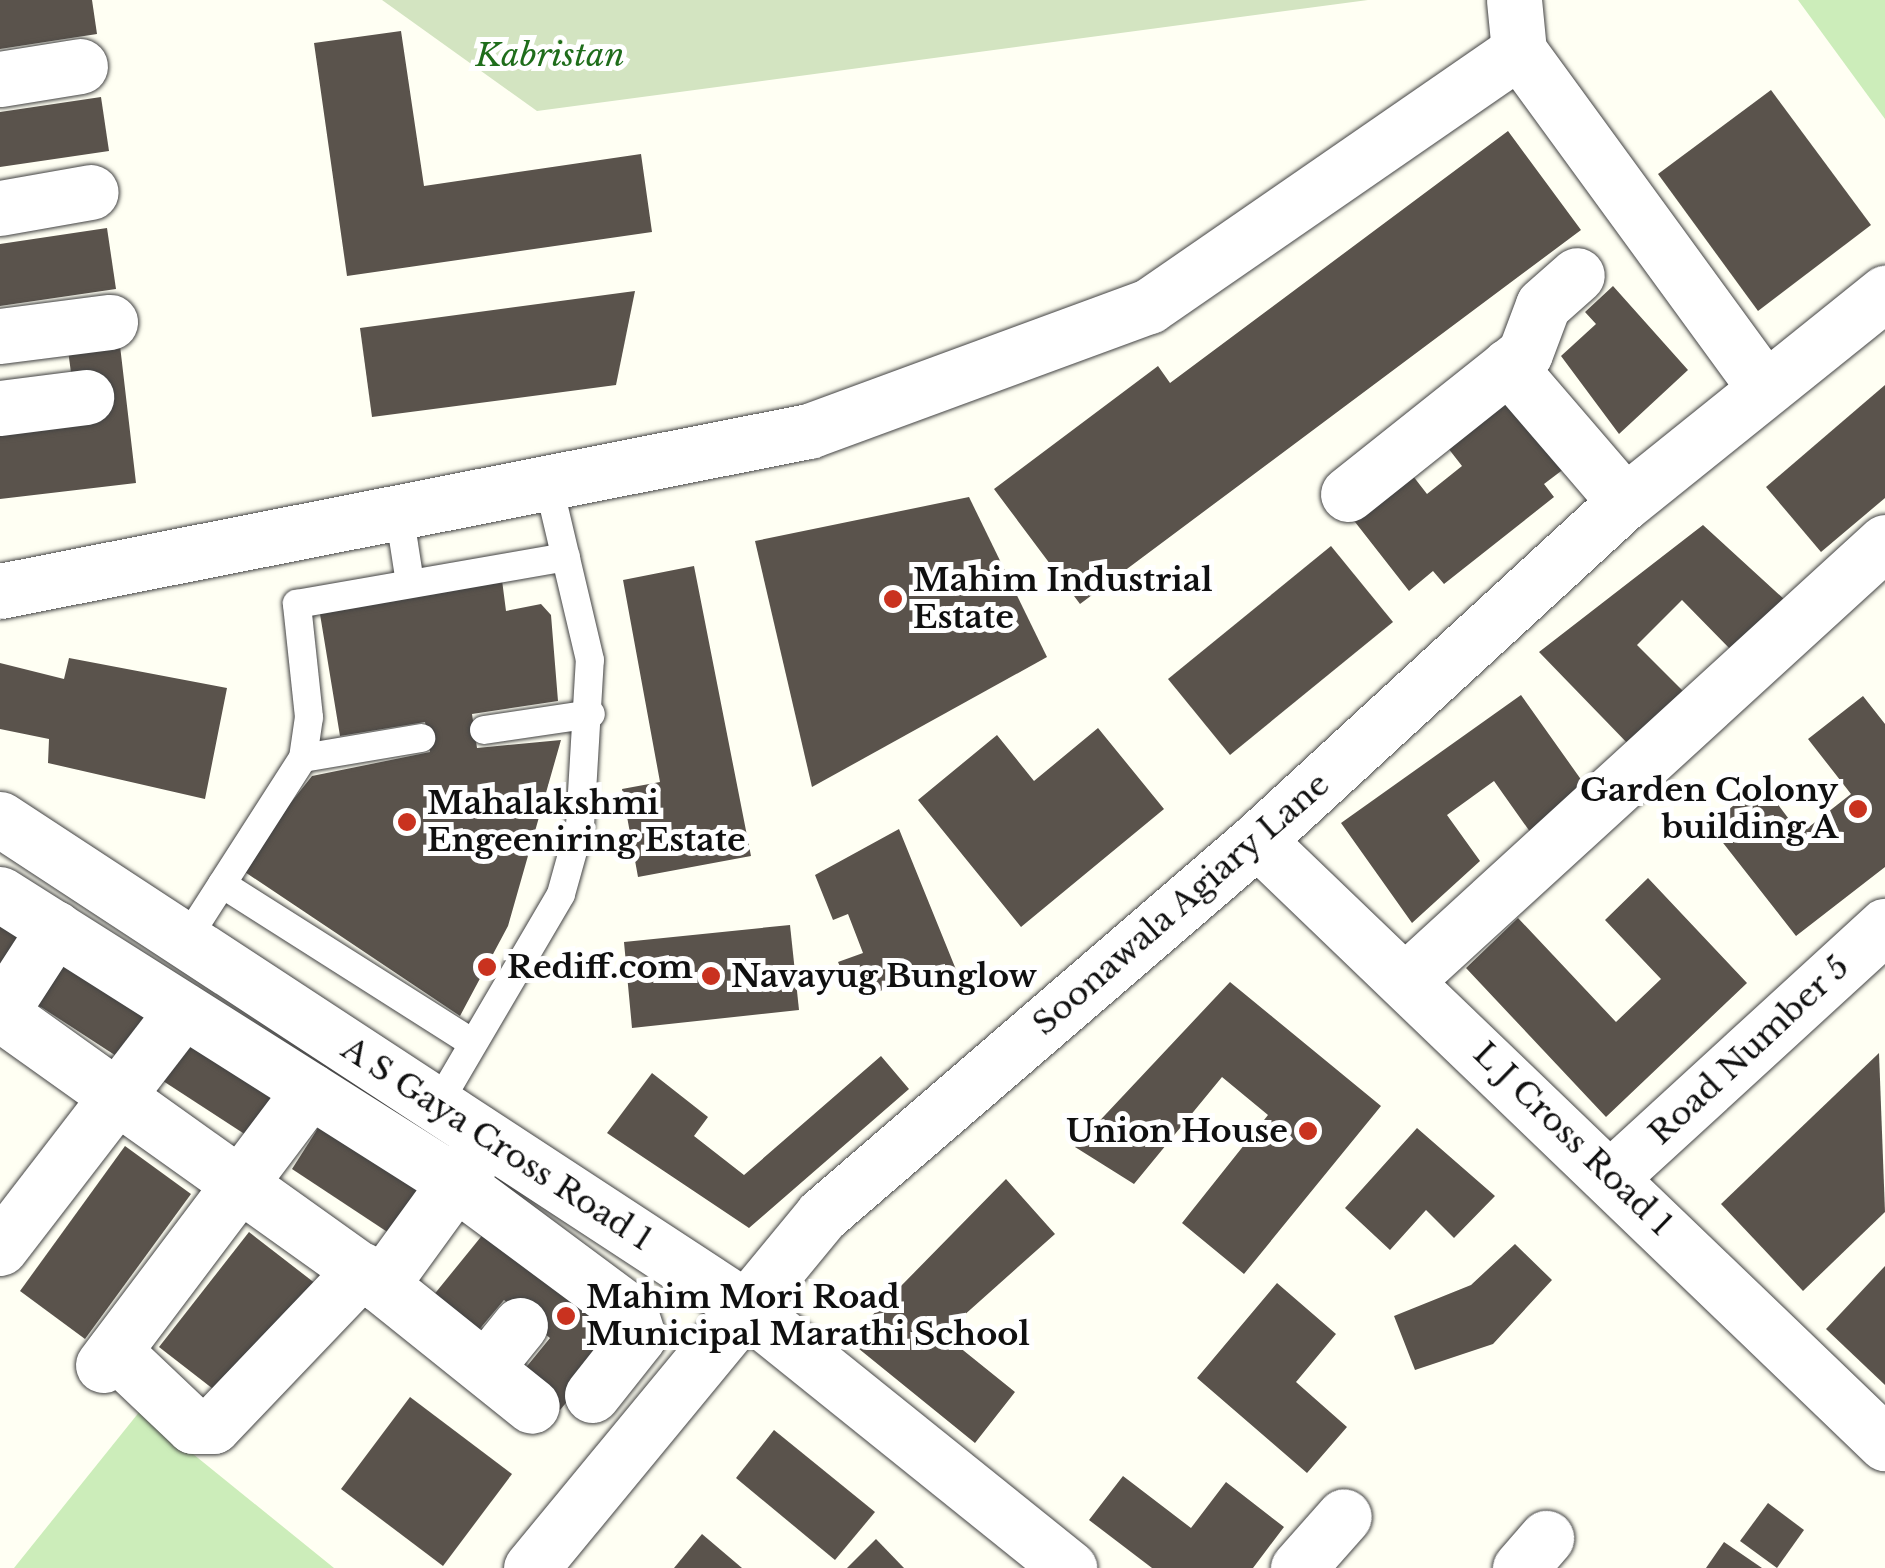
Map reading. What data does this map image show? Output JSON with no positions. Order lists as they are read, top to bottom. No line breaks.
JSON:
{"streets":{"street":["Soonawala Agiary Lane","Road Number 5","L J Cross Road 1","A S Gaya Cross Road 1"]},"crossings":[["Soonawala Agiary Lane","L J Cross Road 1"],["Soonawala Agiary Lane","A S Gaya Cross Road 1"],["Road Number 5","L J Cross Road 1"]],"parks":["Kabristan"],"places":["Mahim Industrial Estate","Garden Colony building A","Mahalakshmi Engeeniring Estate","Rediff.com","Navayug Bunglow","Union House","Mahim Mori Road Municipal Marathi School"]}
